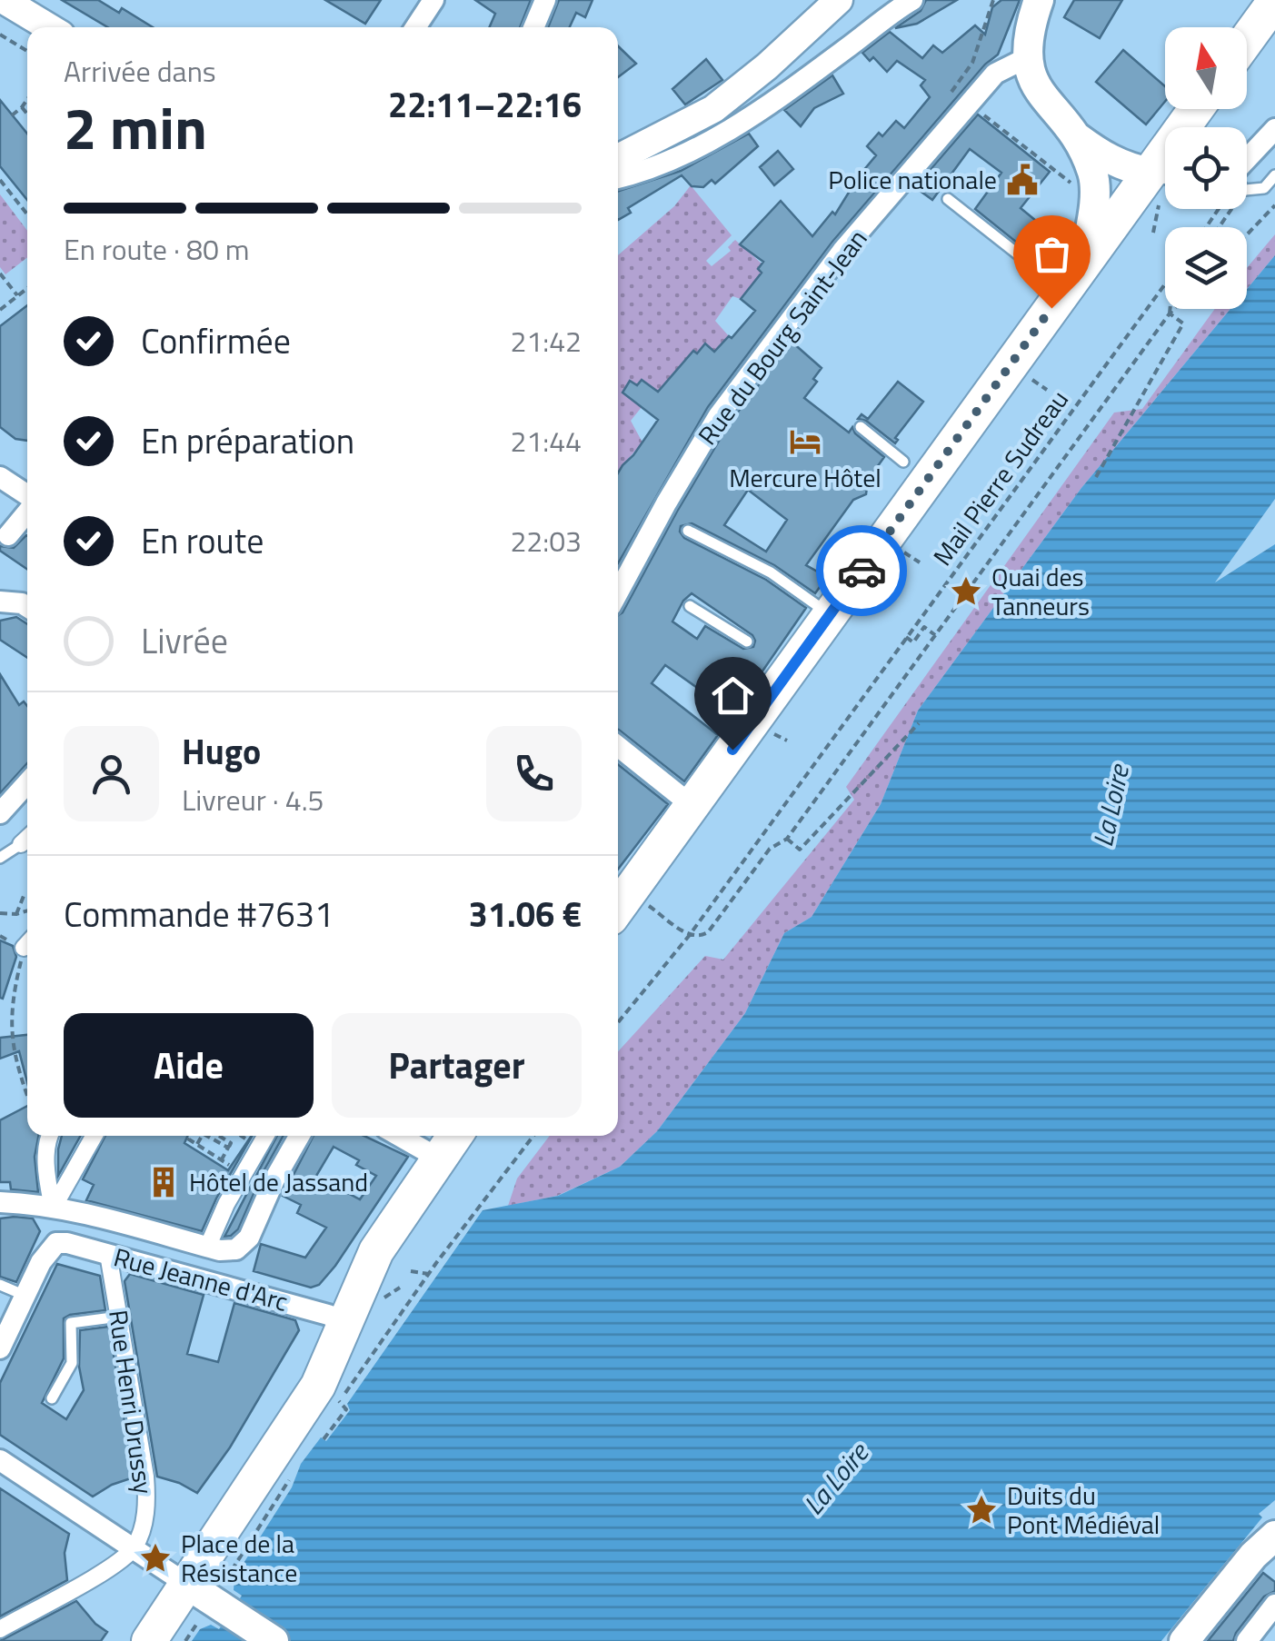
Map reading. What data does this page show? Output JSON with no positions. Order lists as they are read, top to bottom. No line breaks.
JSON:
{"streets":{"street":["Rue du Bourg Saint-Jean","Rue Jeanne d'Arc","Rue Henri Drussy"],"path":["Mail Pierre Sudreau"]},"crossings":[["Rue Jeanne d'Arc","Rue Henri Drussy"]],"water":["La Loire"],"places":{"public building":["Police nationale"],"hotel":["Mercure Hôtel"],"place":["Quai des Tanneurs","Duits du Pont Médiéval","Place de la Résistance"],"building":["Hôtel de Jassand"]},"north":"top","page":{"heading":["2 min","Arrivée dans","22:11–22:16"],"panel":["Hugo","Livreur · 4.5","Commande #7631","31.06 €"],"bar":"En route · 80 m","list":[["Confirmée","21:42"],["En préparation","21:44"],["En route","22:03"],"Livrée"],"buttons":["Aide","Partager"]}}
